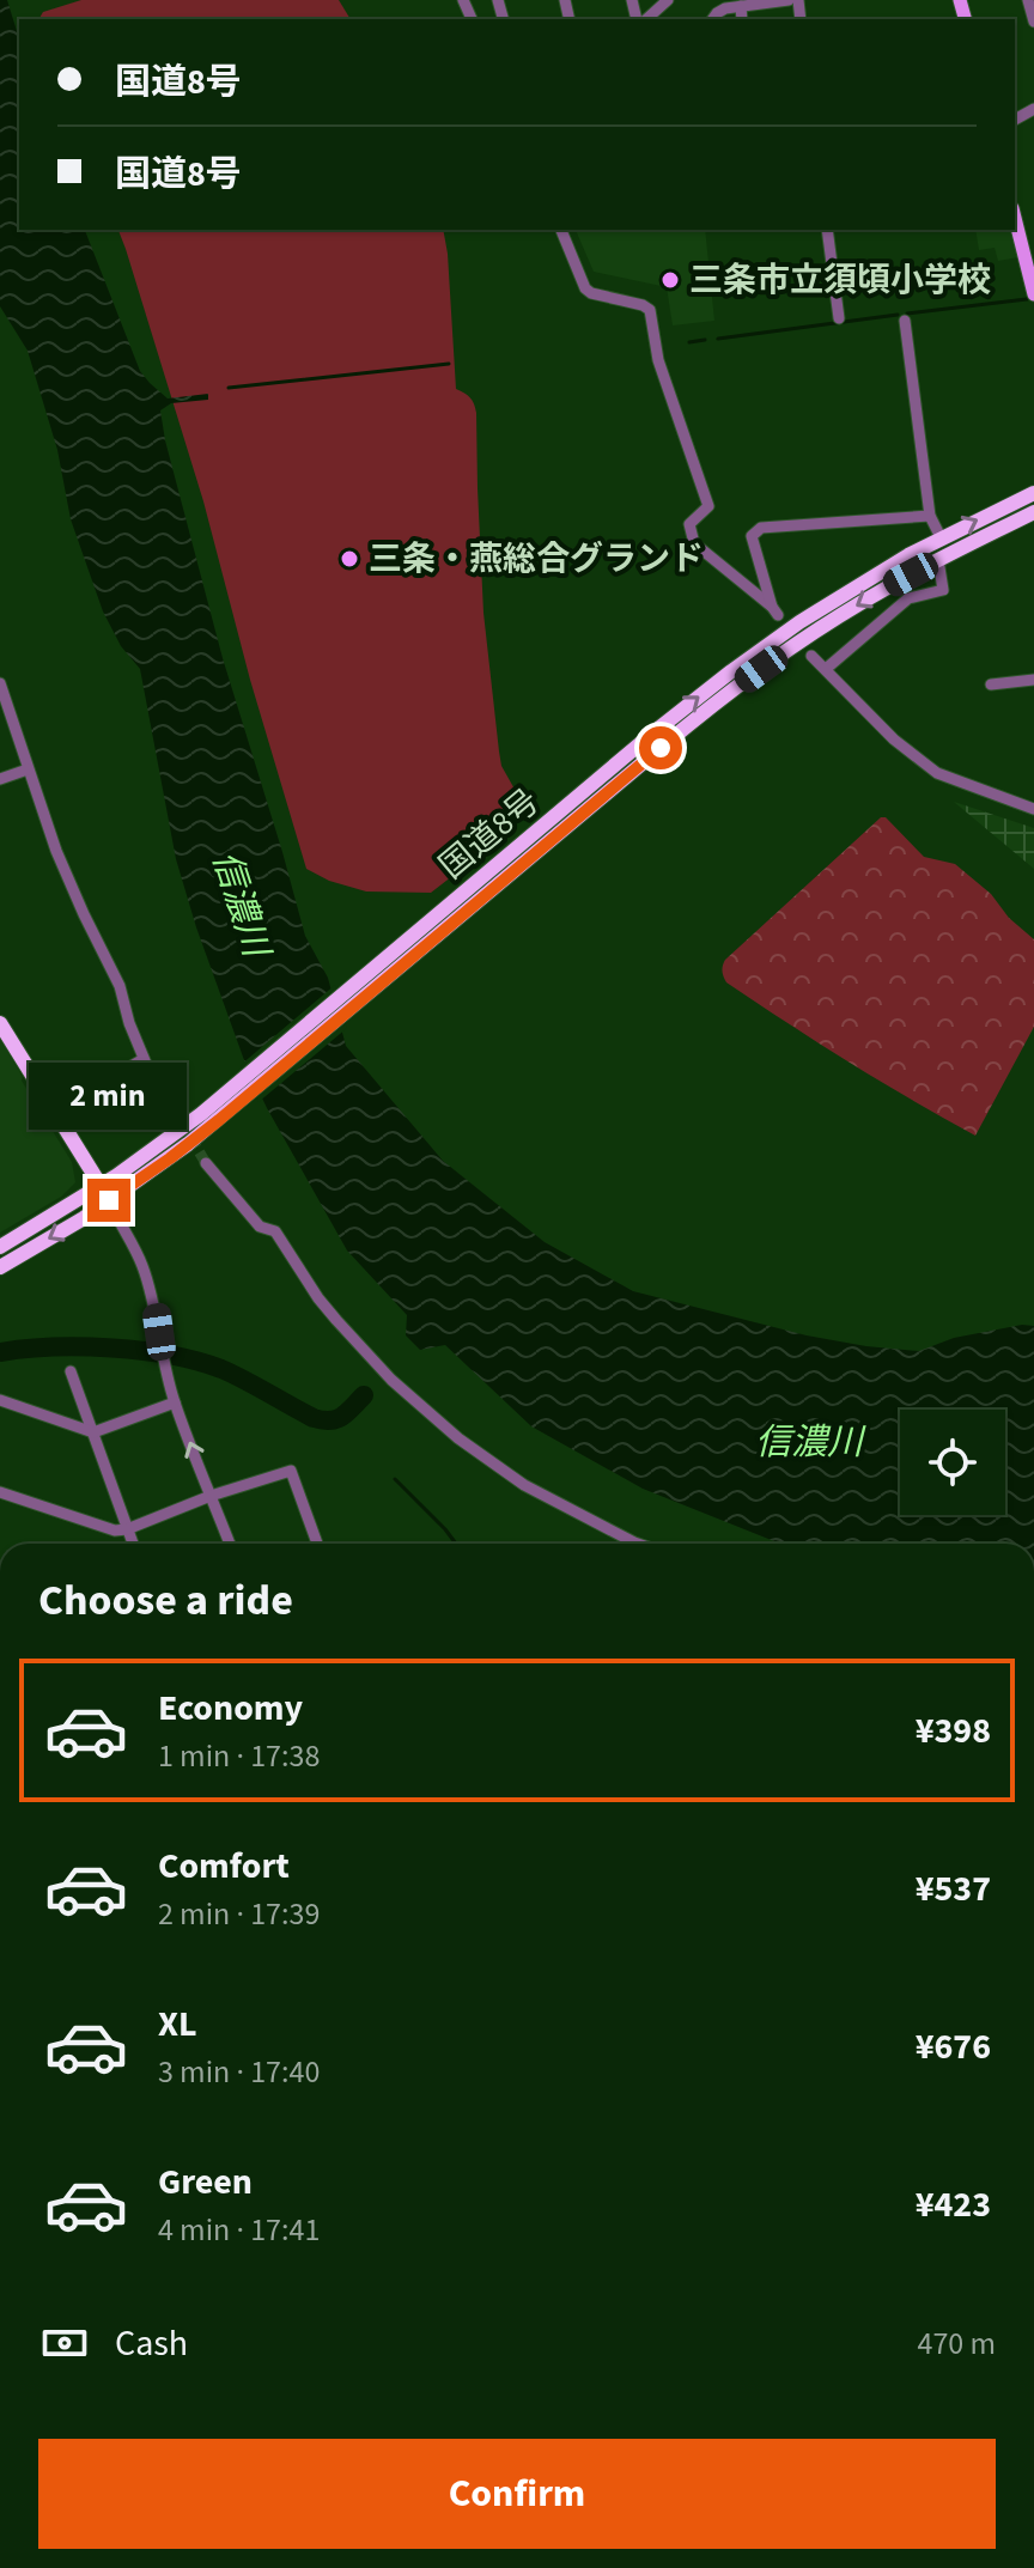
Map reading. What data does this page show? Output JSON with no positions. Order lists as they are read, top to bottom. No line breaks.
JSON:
{"streets":{"highway":["国道8号"]},"water":["信濃川"],"places":["三条市立須頃小学校","三条・燕総合グランド"],"page":{"banner":["国道8号","国道8号"],"bubble":"2 min","heading":"Choose a ride","list":[{"name":"Economy","note":"1 min · 17:38","value":"¥398"},{"name":"Comfort","note":"2 min · 17:39","value":"¥537"},{"name":"XL","note":"3 min · 17:40","value":"¥676"},{"name":"Green","note":"4 min · 17:41","value":"¥423"}],"pay":["Cash","470 m"],"buttons":"Confirm"}}
